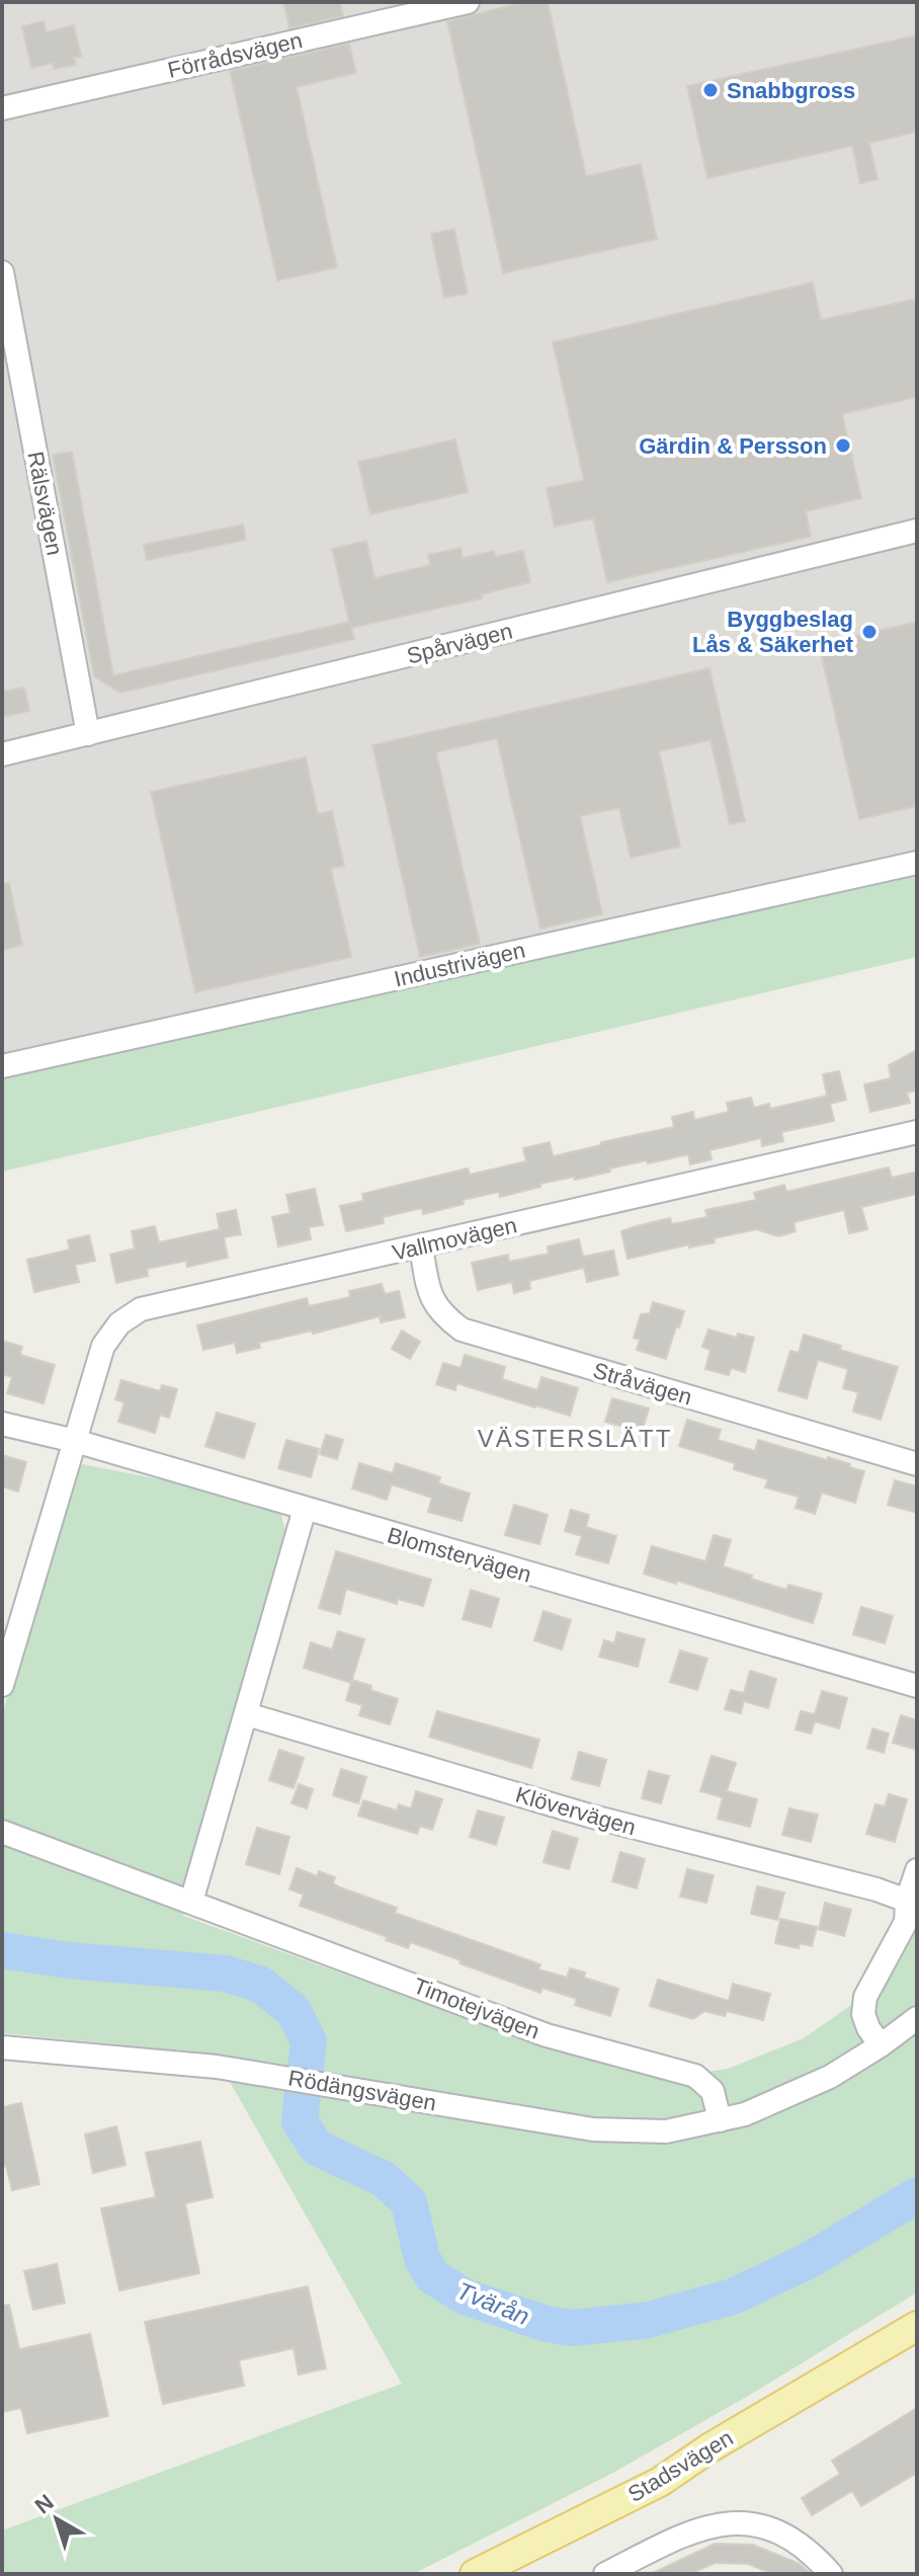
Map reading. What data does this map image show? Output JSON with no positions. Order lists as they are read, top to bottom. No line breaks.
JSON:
{"streets":{"main road":["Stadsvägen"],"street":["Förrådsvägen","Rälsvägen","Spårvägen","Industrivägen","Vallmovägen","Stråvägen","Blomstervägen","Klövervägen","Timotejvägen","Rödängsvägen"]},"crossings":[["Rälsvägen","Spårvägen"],["Vallmovägen","Stråvägen"],["Vallmovägen","Blomstervägen"],["Timotejvägen","Rödängsvägen"]],"districts":["VÄSTERSLÄTT"],"water":["Tvärån"],"places":["Snabbgross","Gärdin & Persson","Byggbeslag Lås & Säkerhet"],"north":"top left"}
